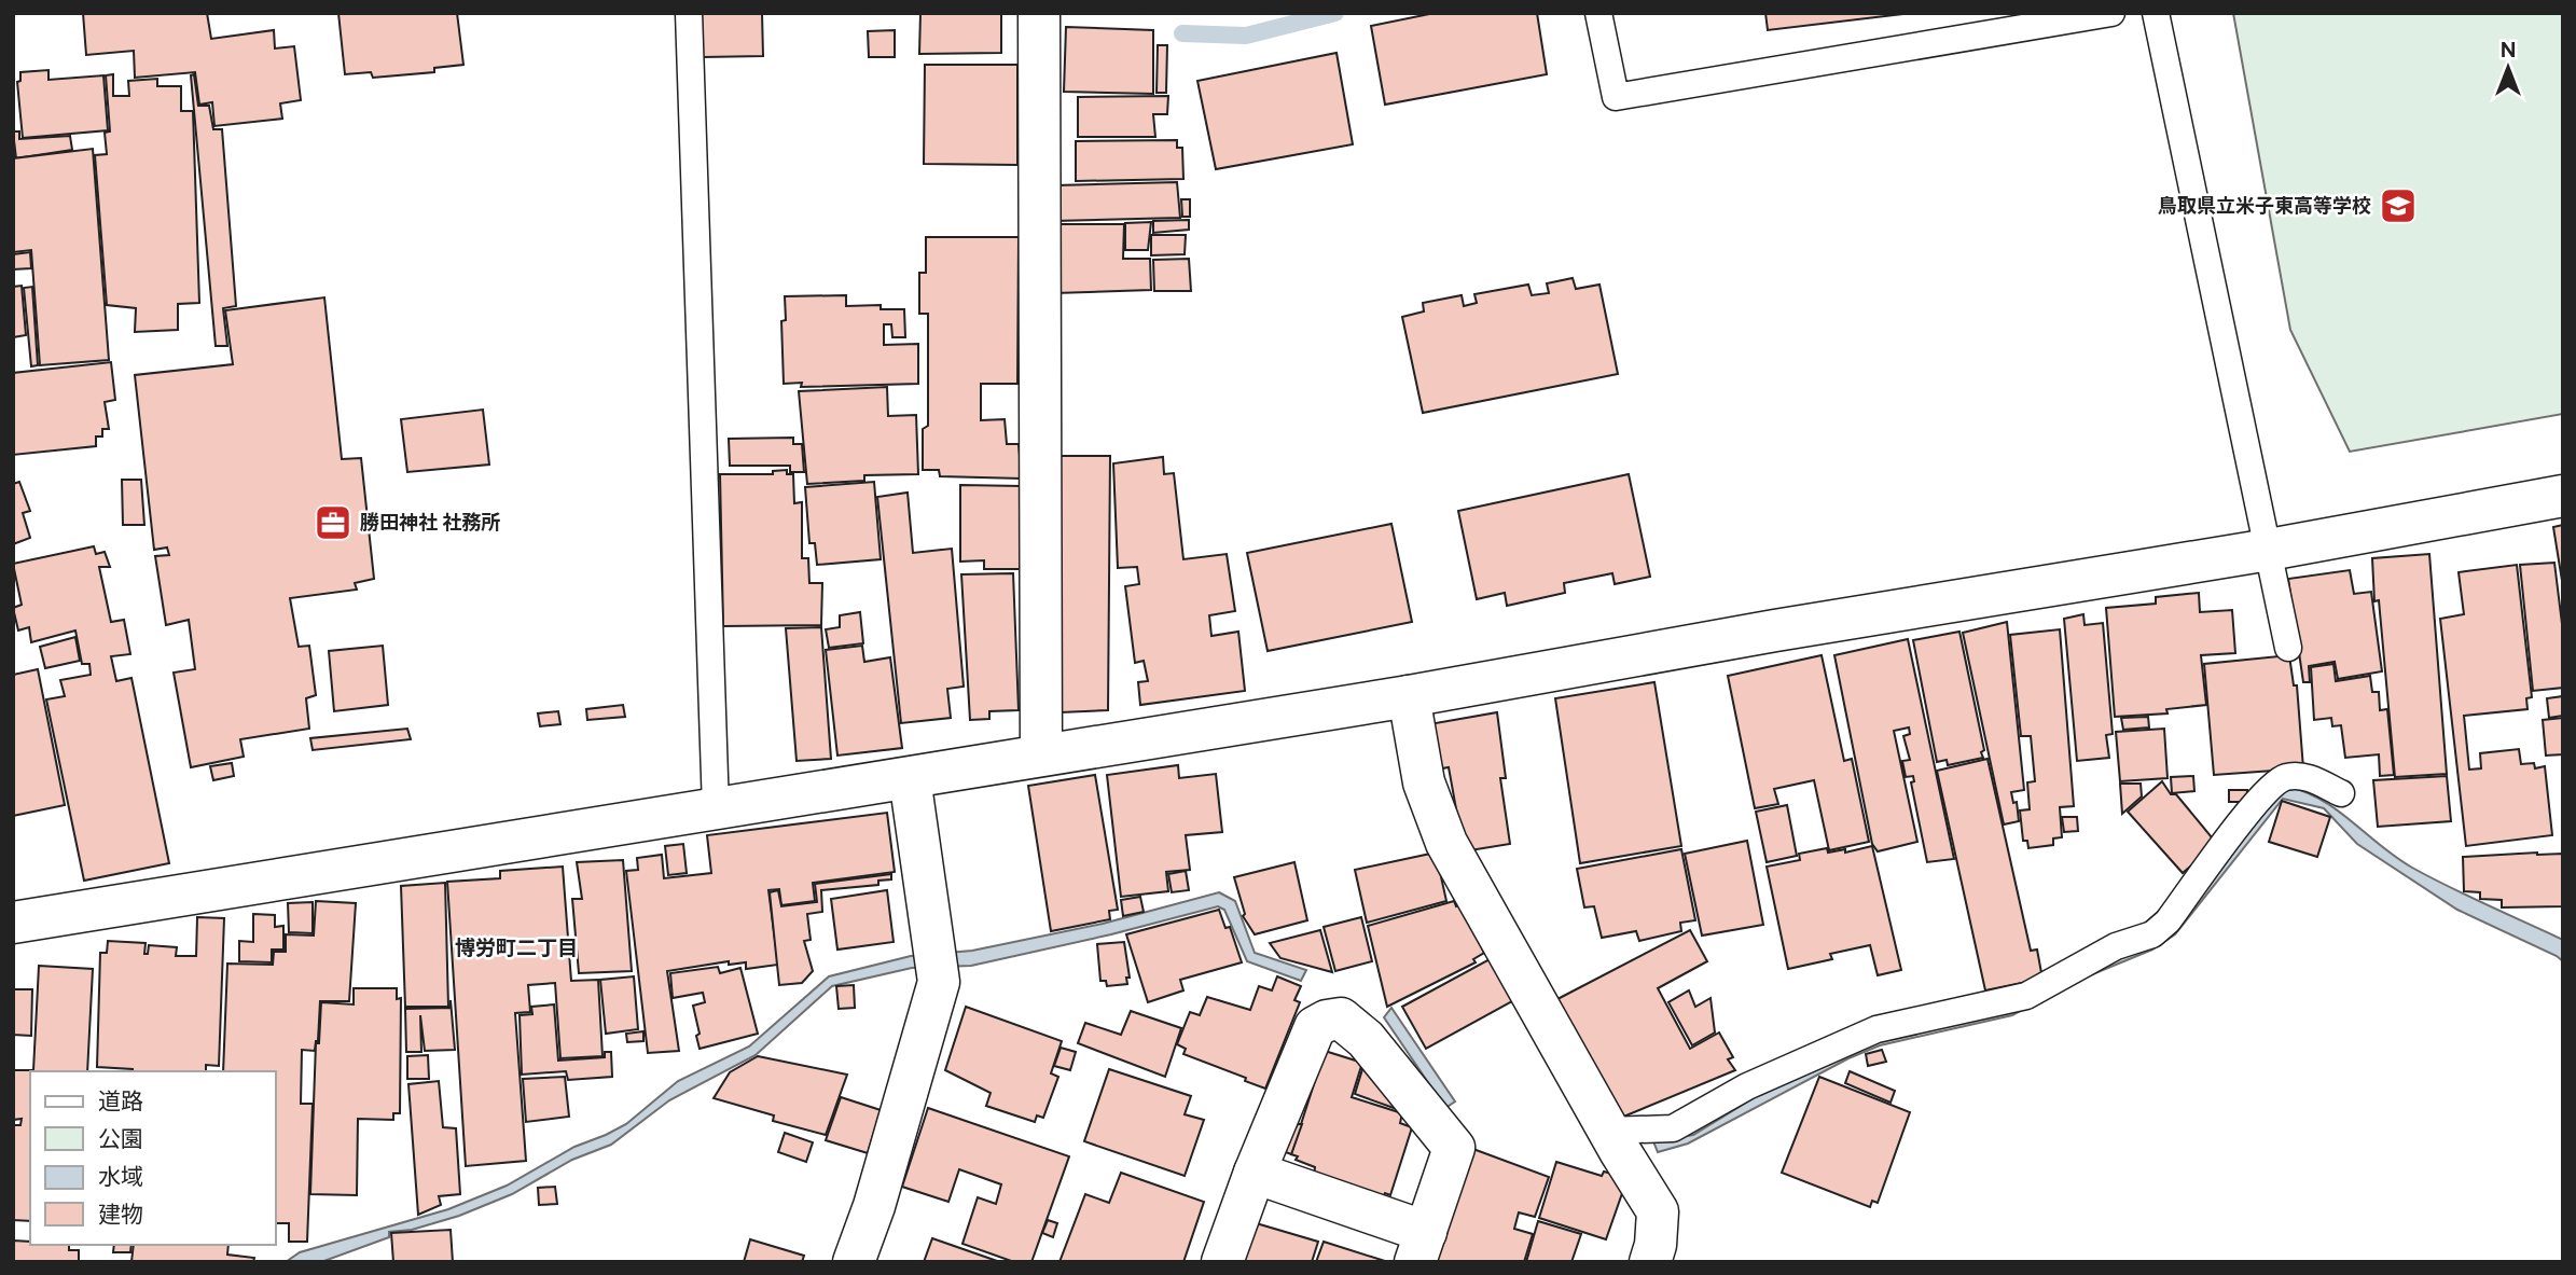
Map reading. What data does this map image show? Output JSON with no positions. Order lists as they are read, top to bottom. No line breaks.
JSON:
{"districts":["博労町二丁目"],"places":{"school or university":["鳥取県立米子東高等学校"],"office":["勝田神社 社務所"]},"legend":["道路","公園","水域","建物"],"north":"top"}
